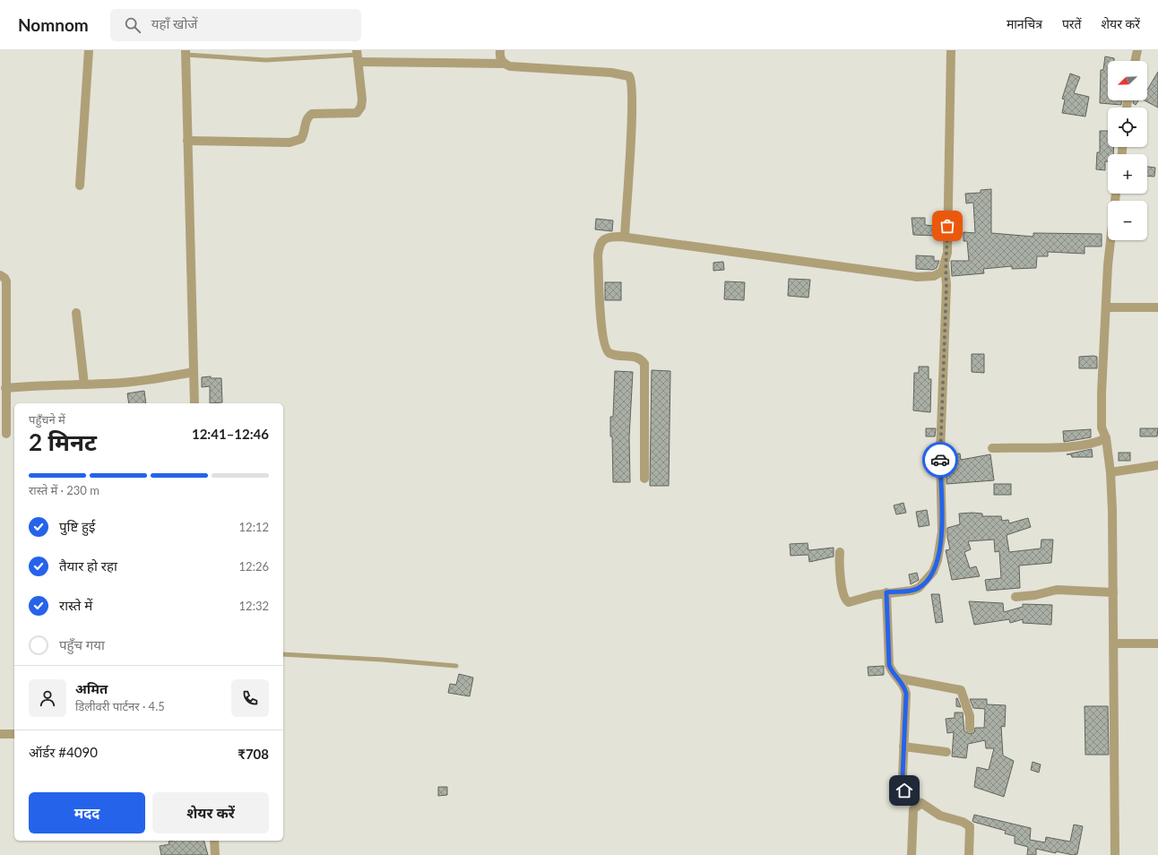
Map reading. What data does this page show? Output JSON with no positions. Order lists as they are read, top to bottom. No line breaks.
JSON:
{"north":"bottom left","page":{"header":"Nomnom","search":"यहाँ खोजें","nav":["मानचित्र","परतें","शेयर करें"],"map_buttons":["+","−"],"heading":["2 मिनट","पहुँचने में","12:41–12:46"],"panel":["अमित","डिलीवरी पार्टनर · 4.5","ऑर्डर #4090","₹708"],"bar":"रास्ते में · 230 m","list":[["पुष्टि हुई","12:12"],["तैयार हो रहा","12:26"],["रास्ते में","12:32"],"पहुँच गया"],"buttons":["मदद","शेयर करें"]}}
